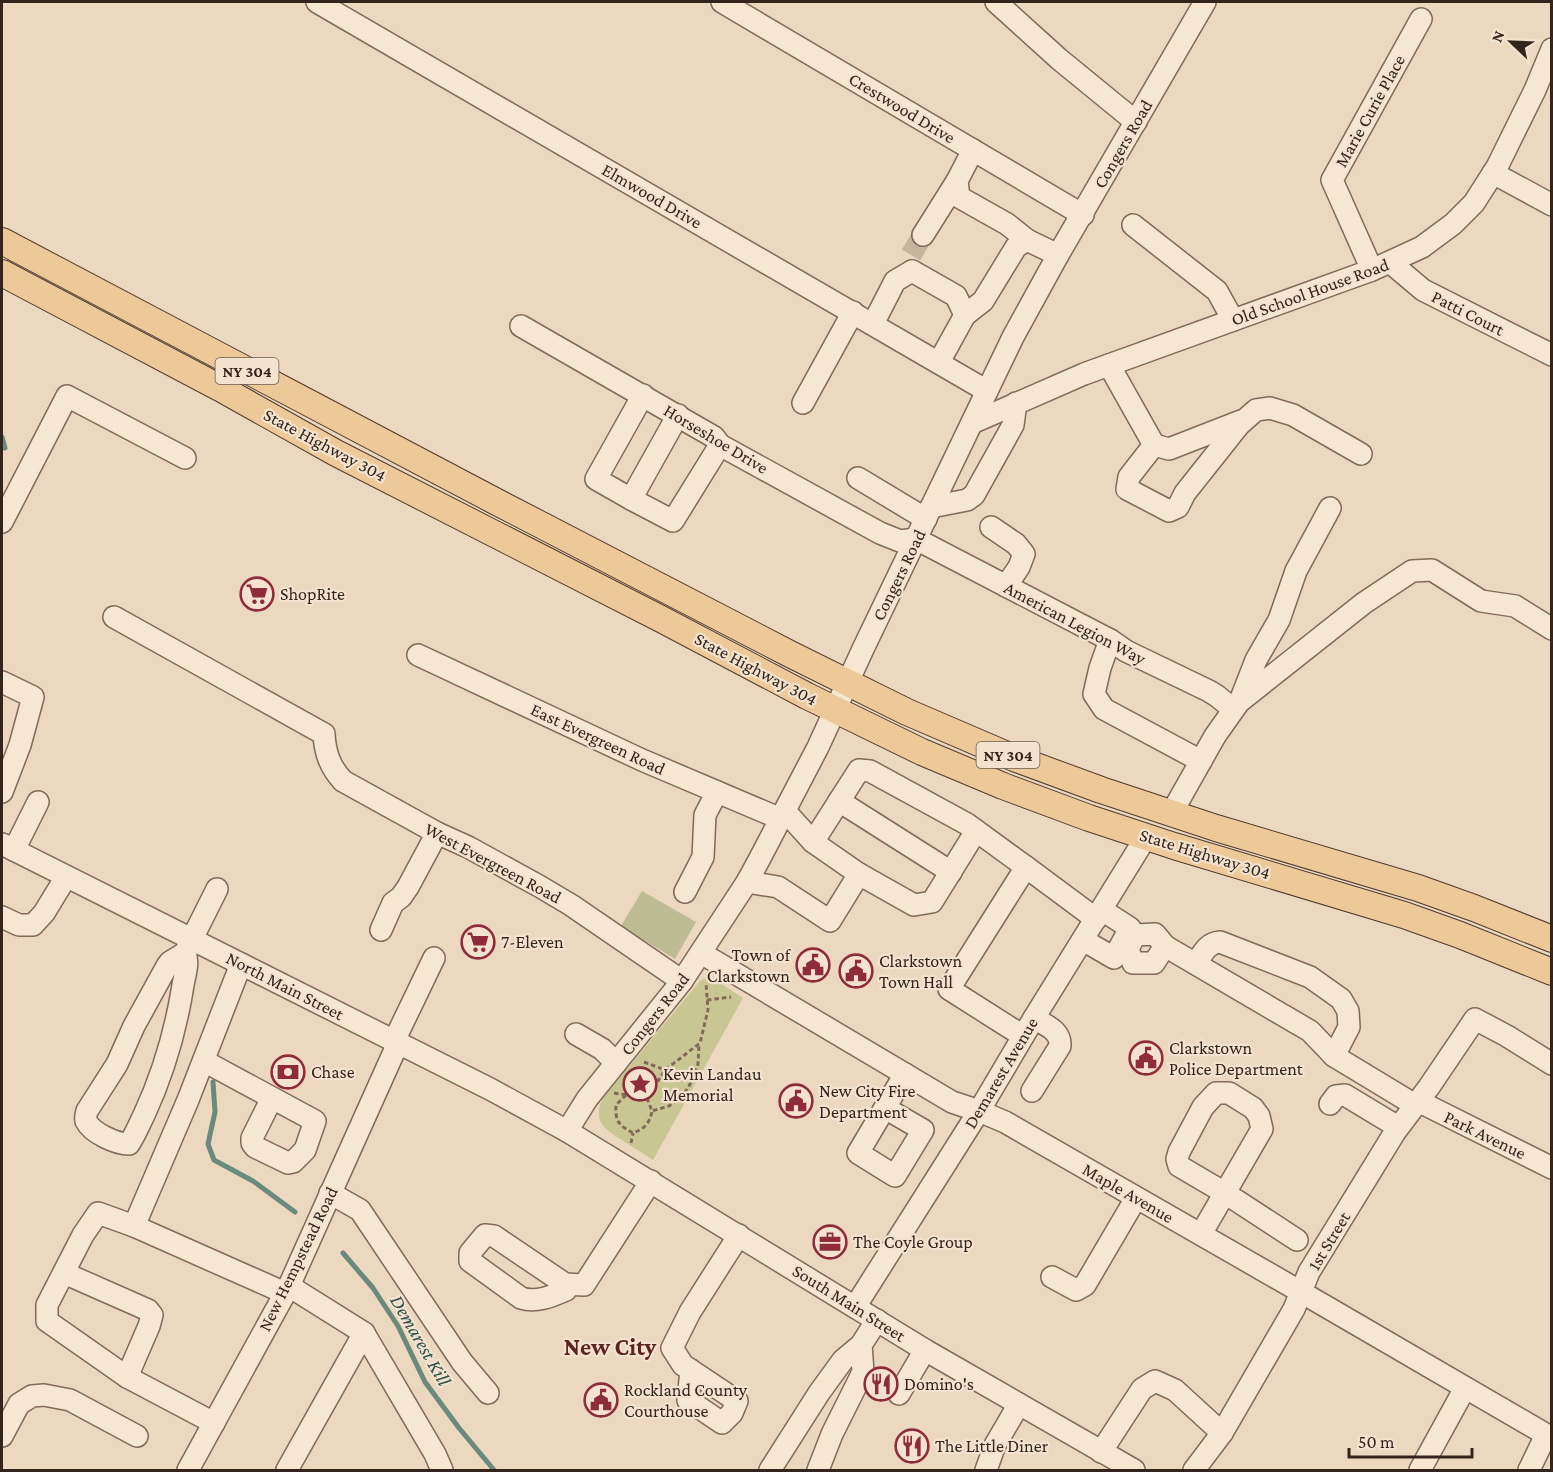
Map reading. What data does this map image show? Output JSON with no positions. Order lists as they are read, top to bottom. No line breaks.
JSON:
{"streets":{"main road":["NY 304","State Highway 304"],"street":["Crestwood Drive","Marie Curie Place","Congers Road","Elmwood Drive","Old School House Road","Patti Court","Horseshoe Drive","American Legion Way","East Evergreen Road","West Evergreen Road","North Main Street","Demarest Avenue","Park Avenue","Maple Avenue","1st Street","New Hempstead Road","South Main Street"]},"crossings":[["Crestwood Drive","Congers Road"],["Marie Curie Place","Old School House Road"],["Marie Curie Place","Patti Court"],["Congers Road","Elmwood Drive"],["Congers Road","Old School House Road"],["Congers Road","Horseshoe Drive"],["Congers Road","State Highway 304"],["Congers Road","American Legion Way"],["Congers Road","East Evergreen Road"],["Congers Road","West Evergreen Road"],["Congers Road","North Main Street"],["Congers Road","Maple Avenue"],["Congers Road","South Main Street"],["Old School House Road","Patti Court"],["Horseshoe Drive","American Legion Way"],["State Highway 304","Demarest Avenue"],["North Main Street","New Hempstead Road"],["North Main Street","South Main Street"],["Demarest Avenue","Maple Avenue"],["Demarest Avenue","South Main Street"],["Park Avenue","1st Street"],["Maple Avenue","1st Street"]],"districts":["New City"],"water":["Demarest Kill"],"places":{"supermarket":["ShopRite","7-Eleven"],"public building":["Town of Clarkstown","Clarkstown Town Hall","Clarkstown Police Department","New City Fire Department","Rockland County Courthouse"],"bank":["Chase"],"place":["Kevin Landau Memorial"],"office":["The Coyle Group"],"restaurant":["Domino's","The Little Diner"]},"scale_bar":"50 m","north":"top left"}
